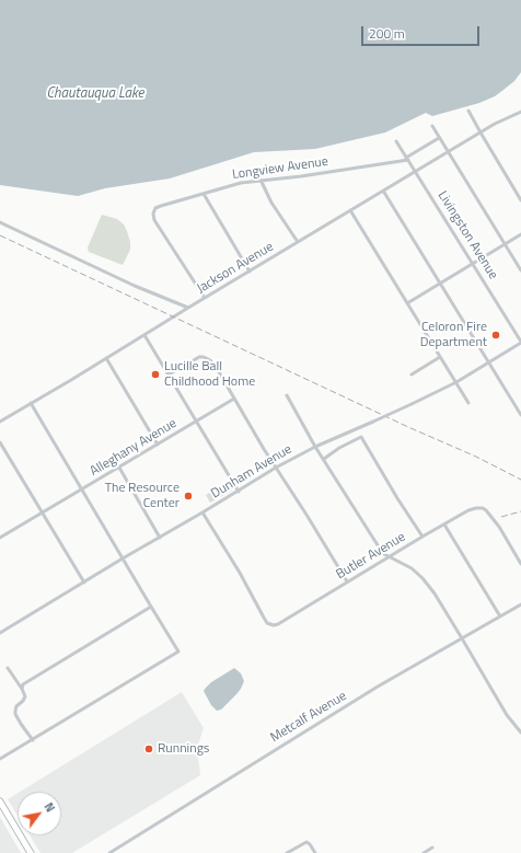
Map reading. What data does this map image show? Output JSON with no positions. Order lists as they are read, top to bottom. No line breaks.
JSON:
{"streets":{"street":["Longview Avenue","Livingston Avenue","Jackson Avenue","Alleghany Avenue","Dunham Avenue","Butler Avenue","Metcalf Avenue"]},"crossings":[["Longview Avenue","Livingston Avenue"],["Longview Avenue","Jackson Avenue"],["Livingston Avenue","Jackson Avenue"],["Livingston Avenue","Dunham Avenue"],["Dunham Avenue","Butler Avenue"]],"water":["Chautauqua Lake"],"places":["Celoron Fire Department","Lucille Ball Childhood Home","The Resource Center","Runnings"],"scale_bar":"200 m","north":"top right"}
